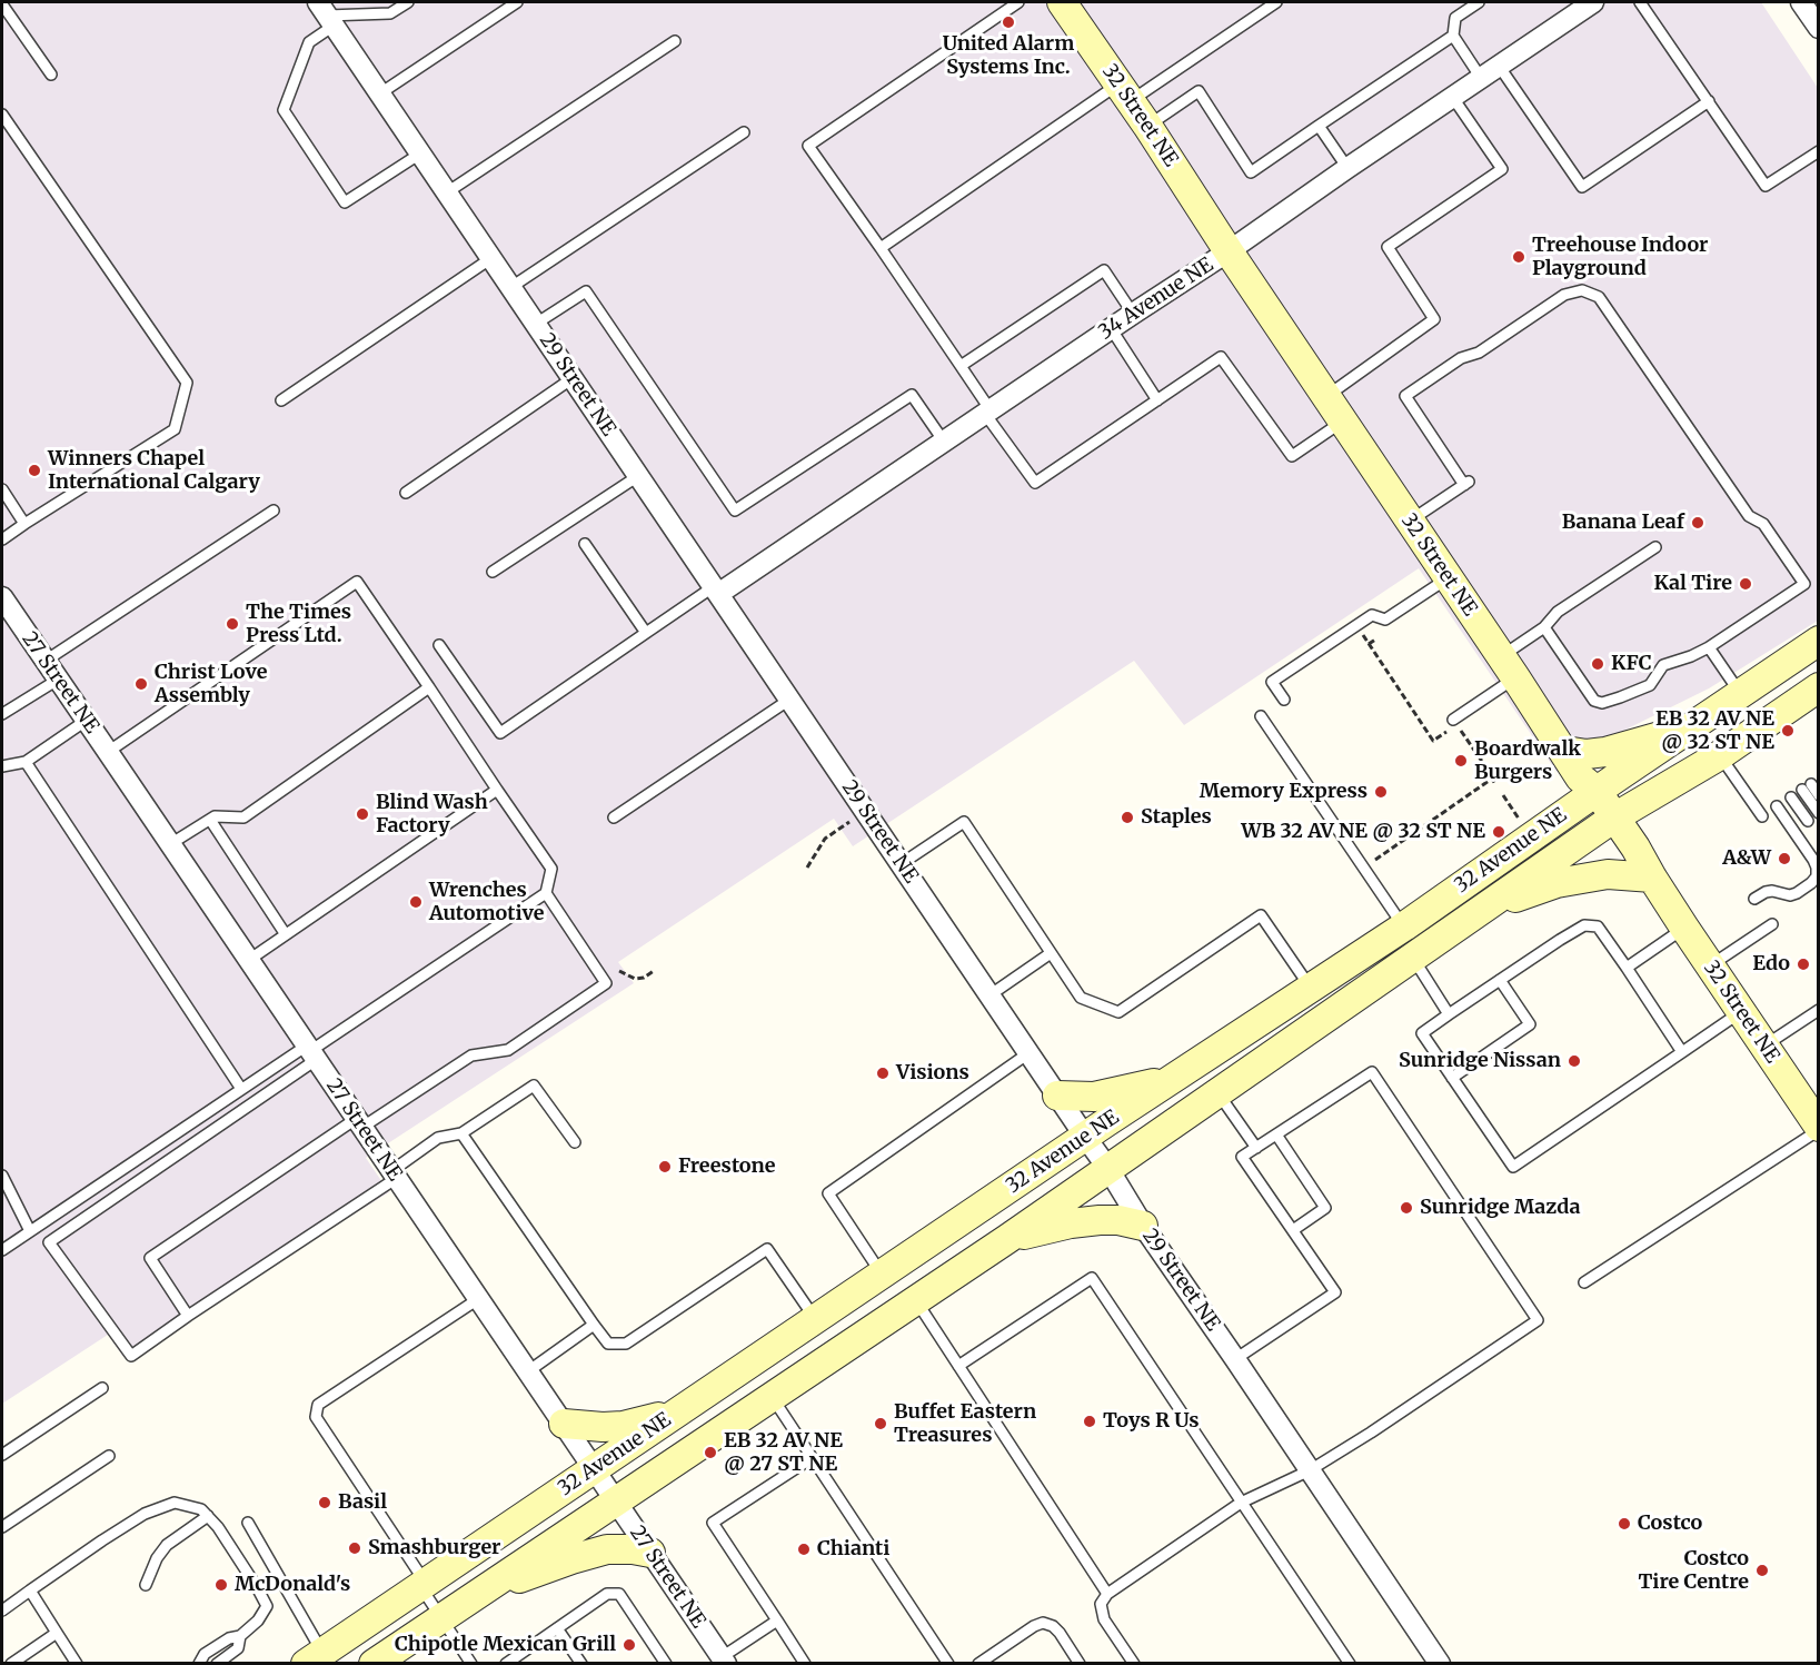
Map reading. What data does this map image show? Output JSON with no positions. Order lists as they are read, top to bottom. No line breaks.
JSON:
{"streets":{"main road":["32 Street NE","32 Avenue NE"],"street":["34 Avenue NE","29 Street NE","27 Street NE"]},"crossings":[["32 Street NE","34 Avenue NE"],["32 Street NE","32 Avenue NE"],["34 Avenue NE","29 Street NE"],["29 Street NE","32 Avenue NE"],["27 Street NE","32 Avenue NE"]],"places":["United Alarm Systems Inc.","Treehouse Indoor Playground","Winners Chapel International Calgary","Banana Leaf","Kal Tire","The Times Press Ltd.","KFC","Christ Love Assembly","EB 32 AV NE @ 32 ST NE","Boardwalk Burgers","Memory Express","Blind Wash Factory","Staples","WB 32 AV NE @ 32 ST NE","A&W","Wrenches Automotive","Edo","Sunridge Nissan","Visions","Freestone","Sunridge Mazda","Toys R Us","Buffet Eastern Treasures","EB 32 AV NE @ 27 ST NE","Basil","Costco","Smashburger","Chianti","Costco Tire Centre","McDonald's","Chipotle Mexican Grill"]}
